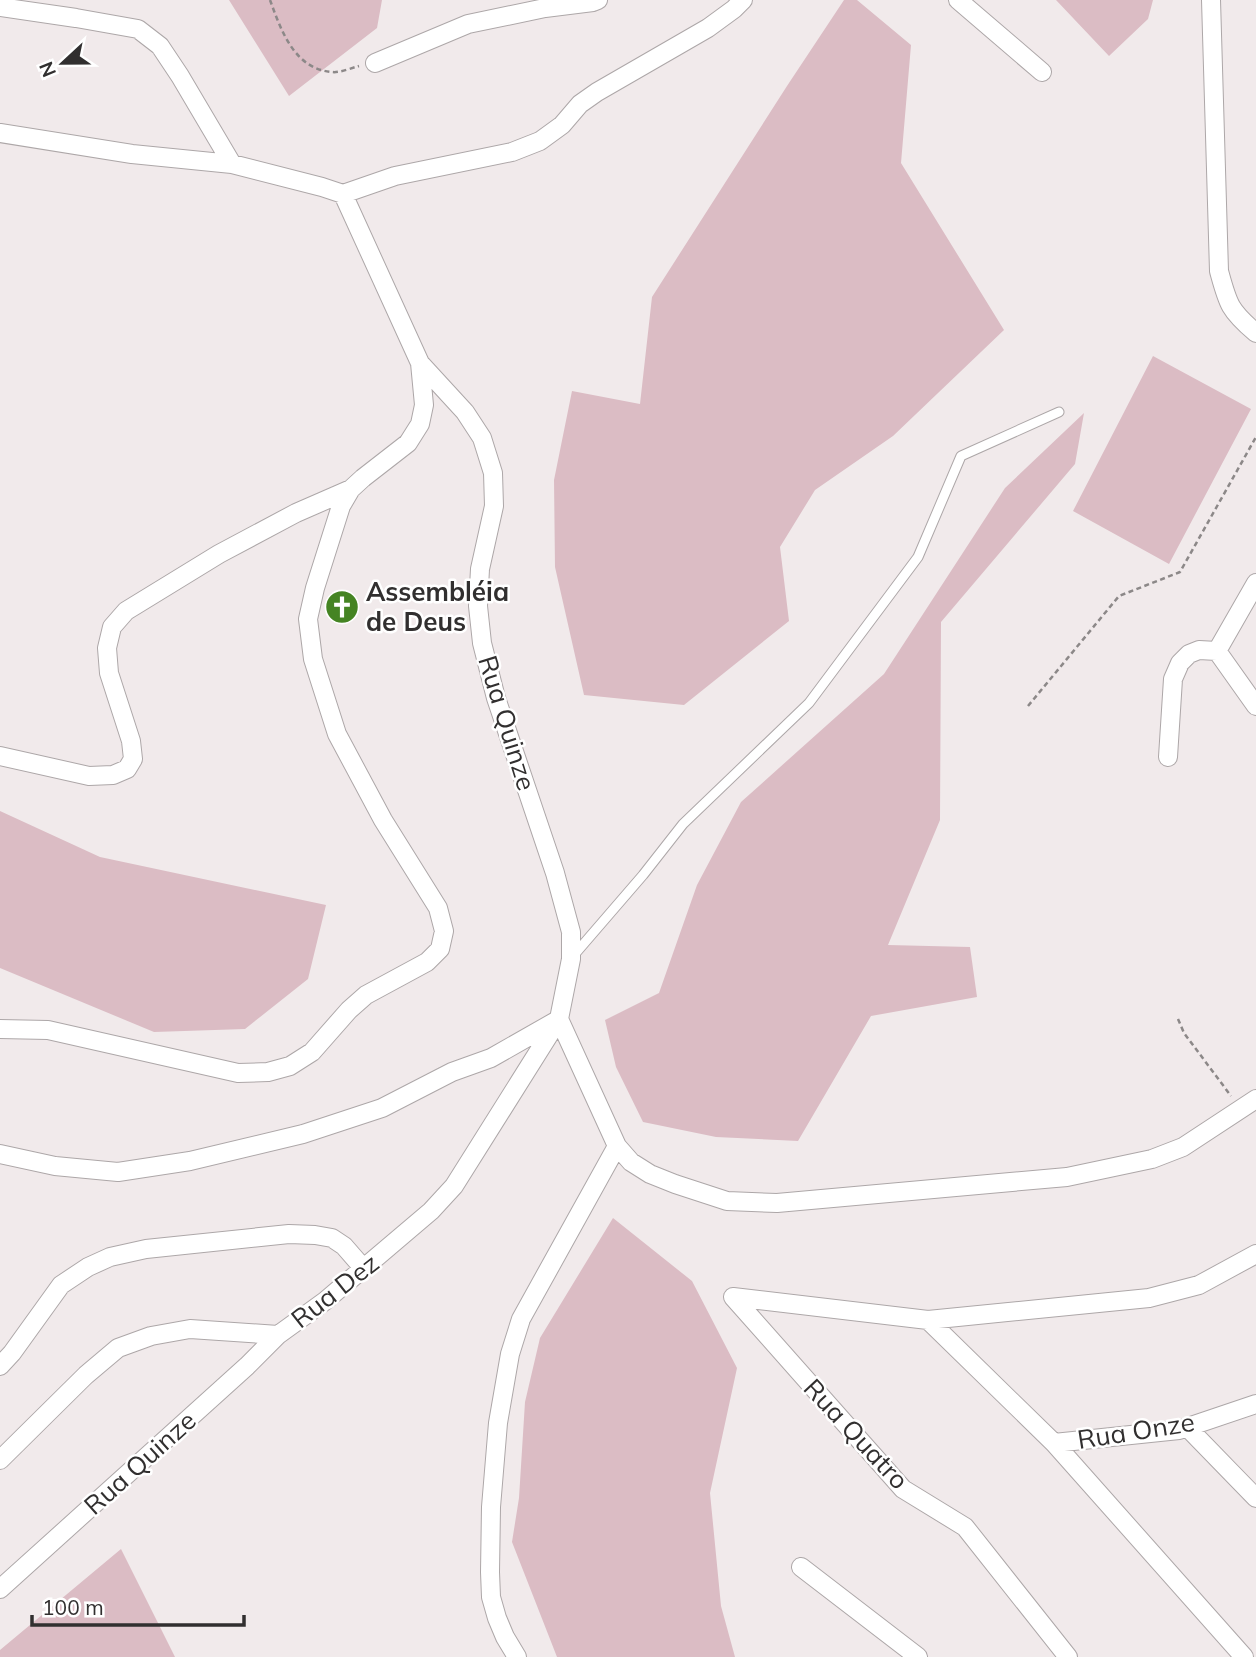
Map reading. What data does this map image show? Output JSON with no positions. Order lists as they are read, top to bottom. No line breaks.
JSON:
{"streets":{"street":["Rua Quinze","Rua Dez","Rua Onze","Rua Quatro"]},"crossings":[["Rua Quinze","Rua Dez"]],"places":{"church":["Assembléia de Deus"]},"scale_bar":"100 m","north":"left"}
